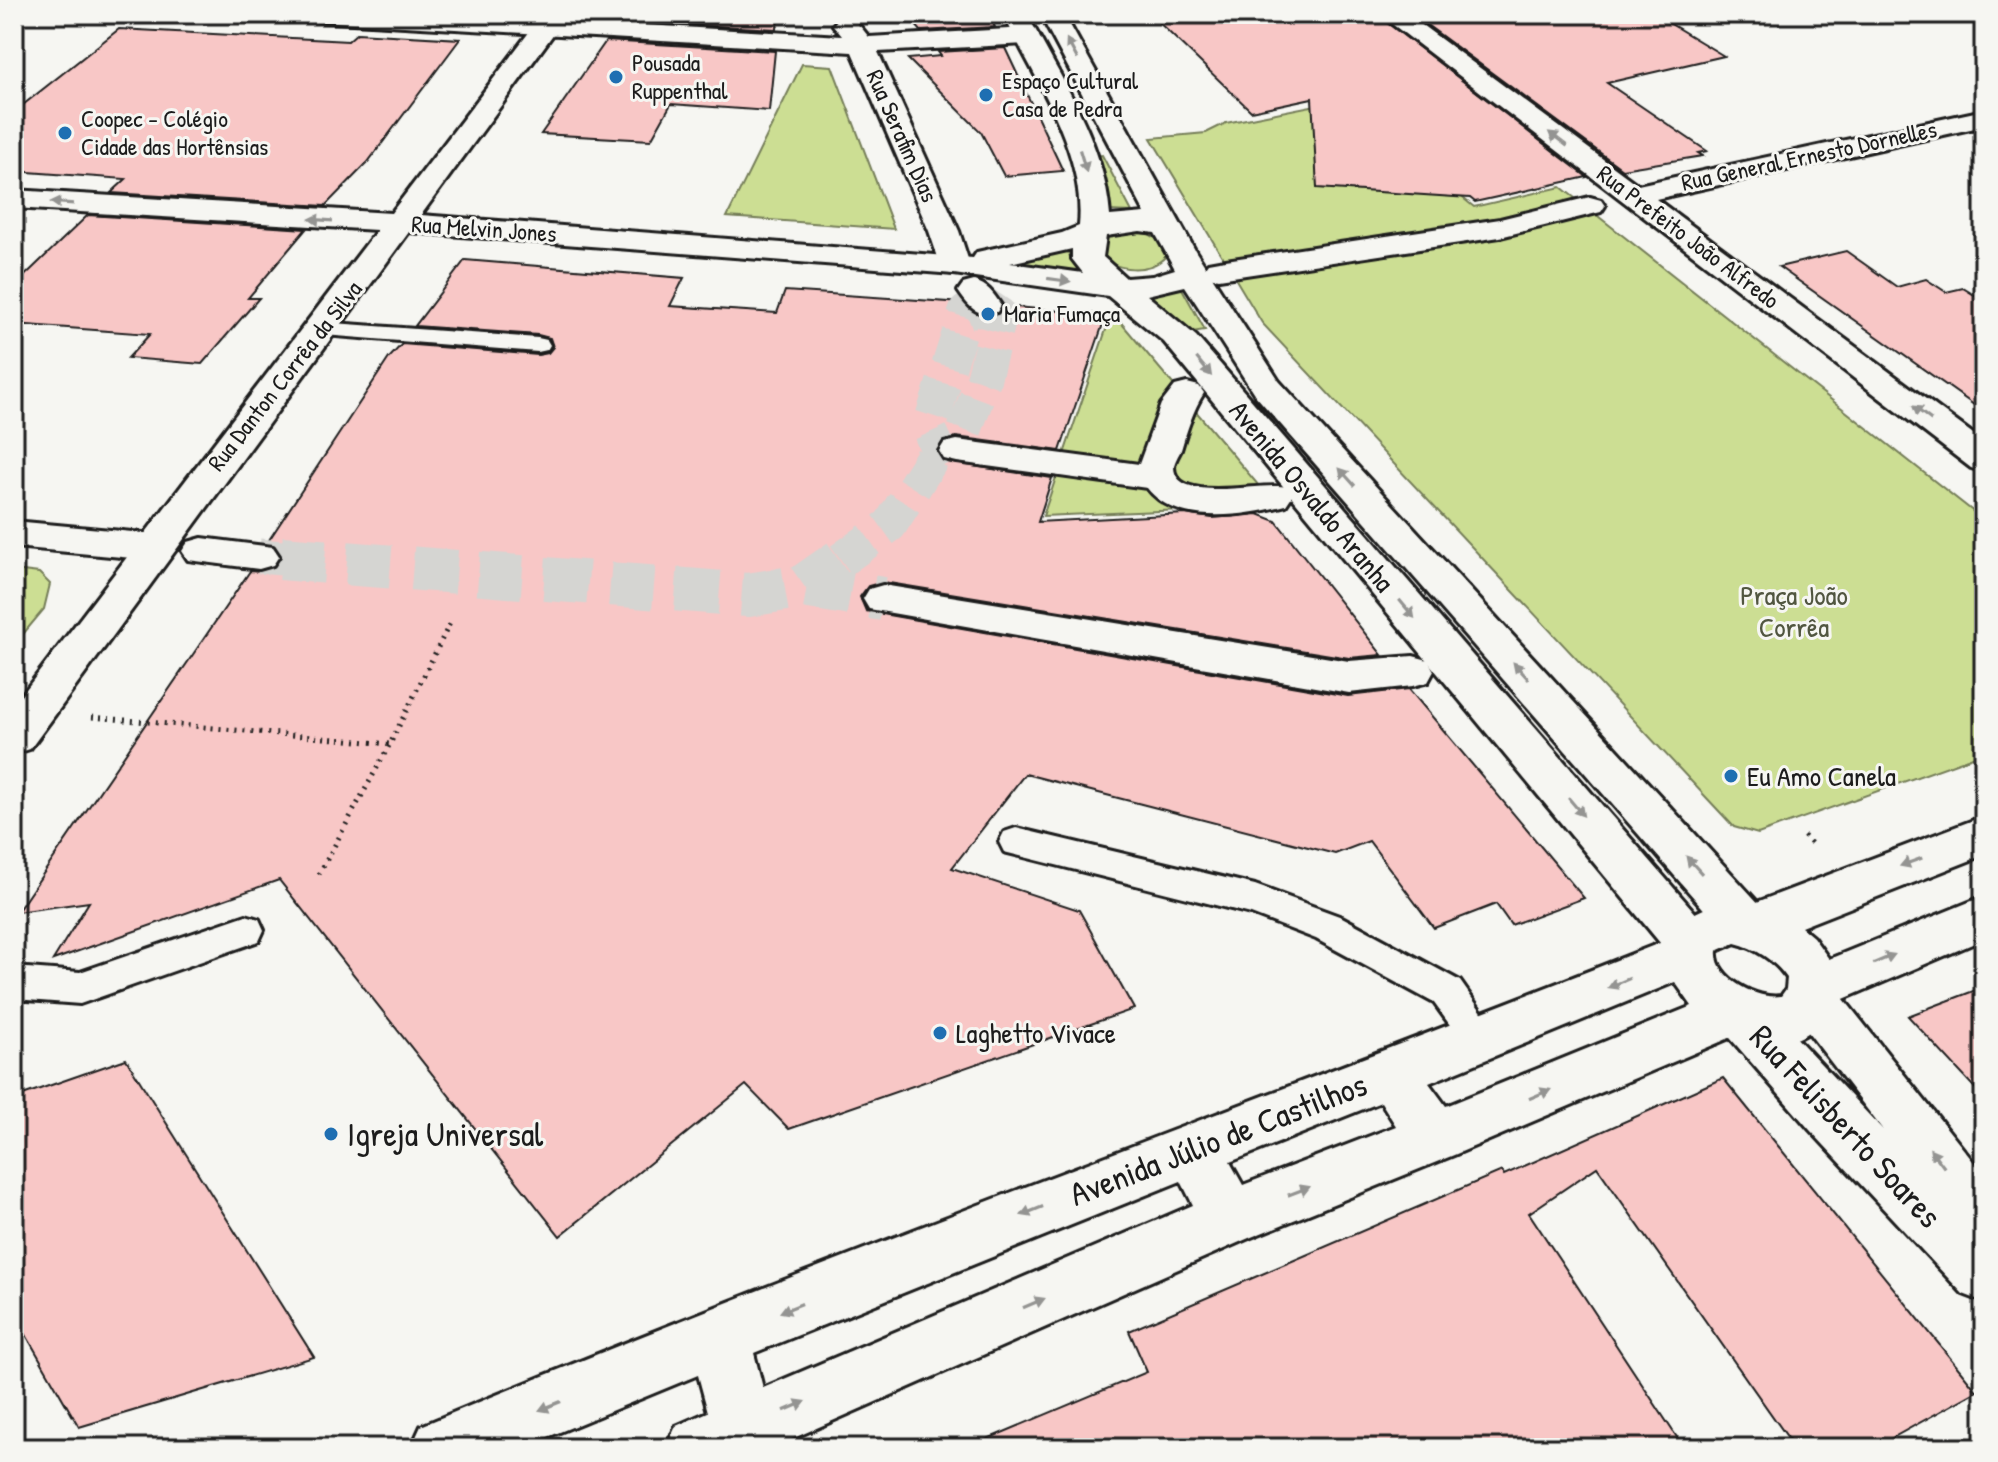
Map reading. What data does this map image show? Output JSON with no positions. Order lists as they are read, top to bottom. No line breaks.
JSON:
{"streets":{"street":["Rua Serafim Dias","Rua General Ernesto Dornelles","Rua Melvin Jones","Rua Prefeito João Alfredo","Rua Danton Corrêa da Silva","Avenida Osvaldo Aranha","Rua Felisberto Soares","Avenida Júlio de Castilhos"]},"crossings":[["Rua Serafim Dias","Rua Melvin Jones"],["Rua General Ernesto Dornelles","Rua Prefeito João Alfredo"],["Rua Melvin Jones","Rua Danton Corrêa da Silva"],["Rua Melvin Jones","Avenida Osvaldo Aranha"],["Avenida Osvaldo Aranha","Rua Felisberto Soares"],["Avenida Osvaldo Aranha","Avenida Júlio de Castilhos"],["Rua Felisberto Soares","Avenida Júlio de Castilhos"]],"one_way":["Rua Prefeito João Alfredo"],"parks":["Praça João Corrêa"],"places":["Pousada Ruppenthal","Espaço Cultural Casa de Pedra","Coopec - Colégio Cidade das Hortênsias","Maria Fumaça","Eu Amo Canela","Laghetto Vivace","Igreja Universal"]}
